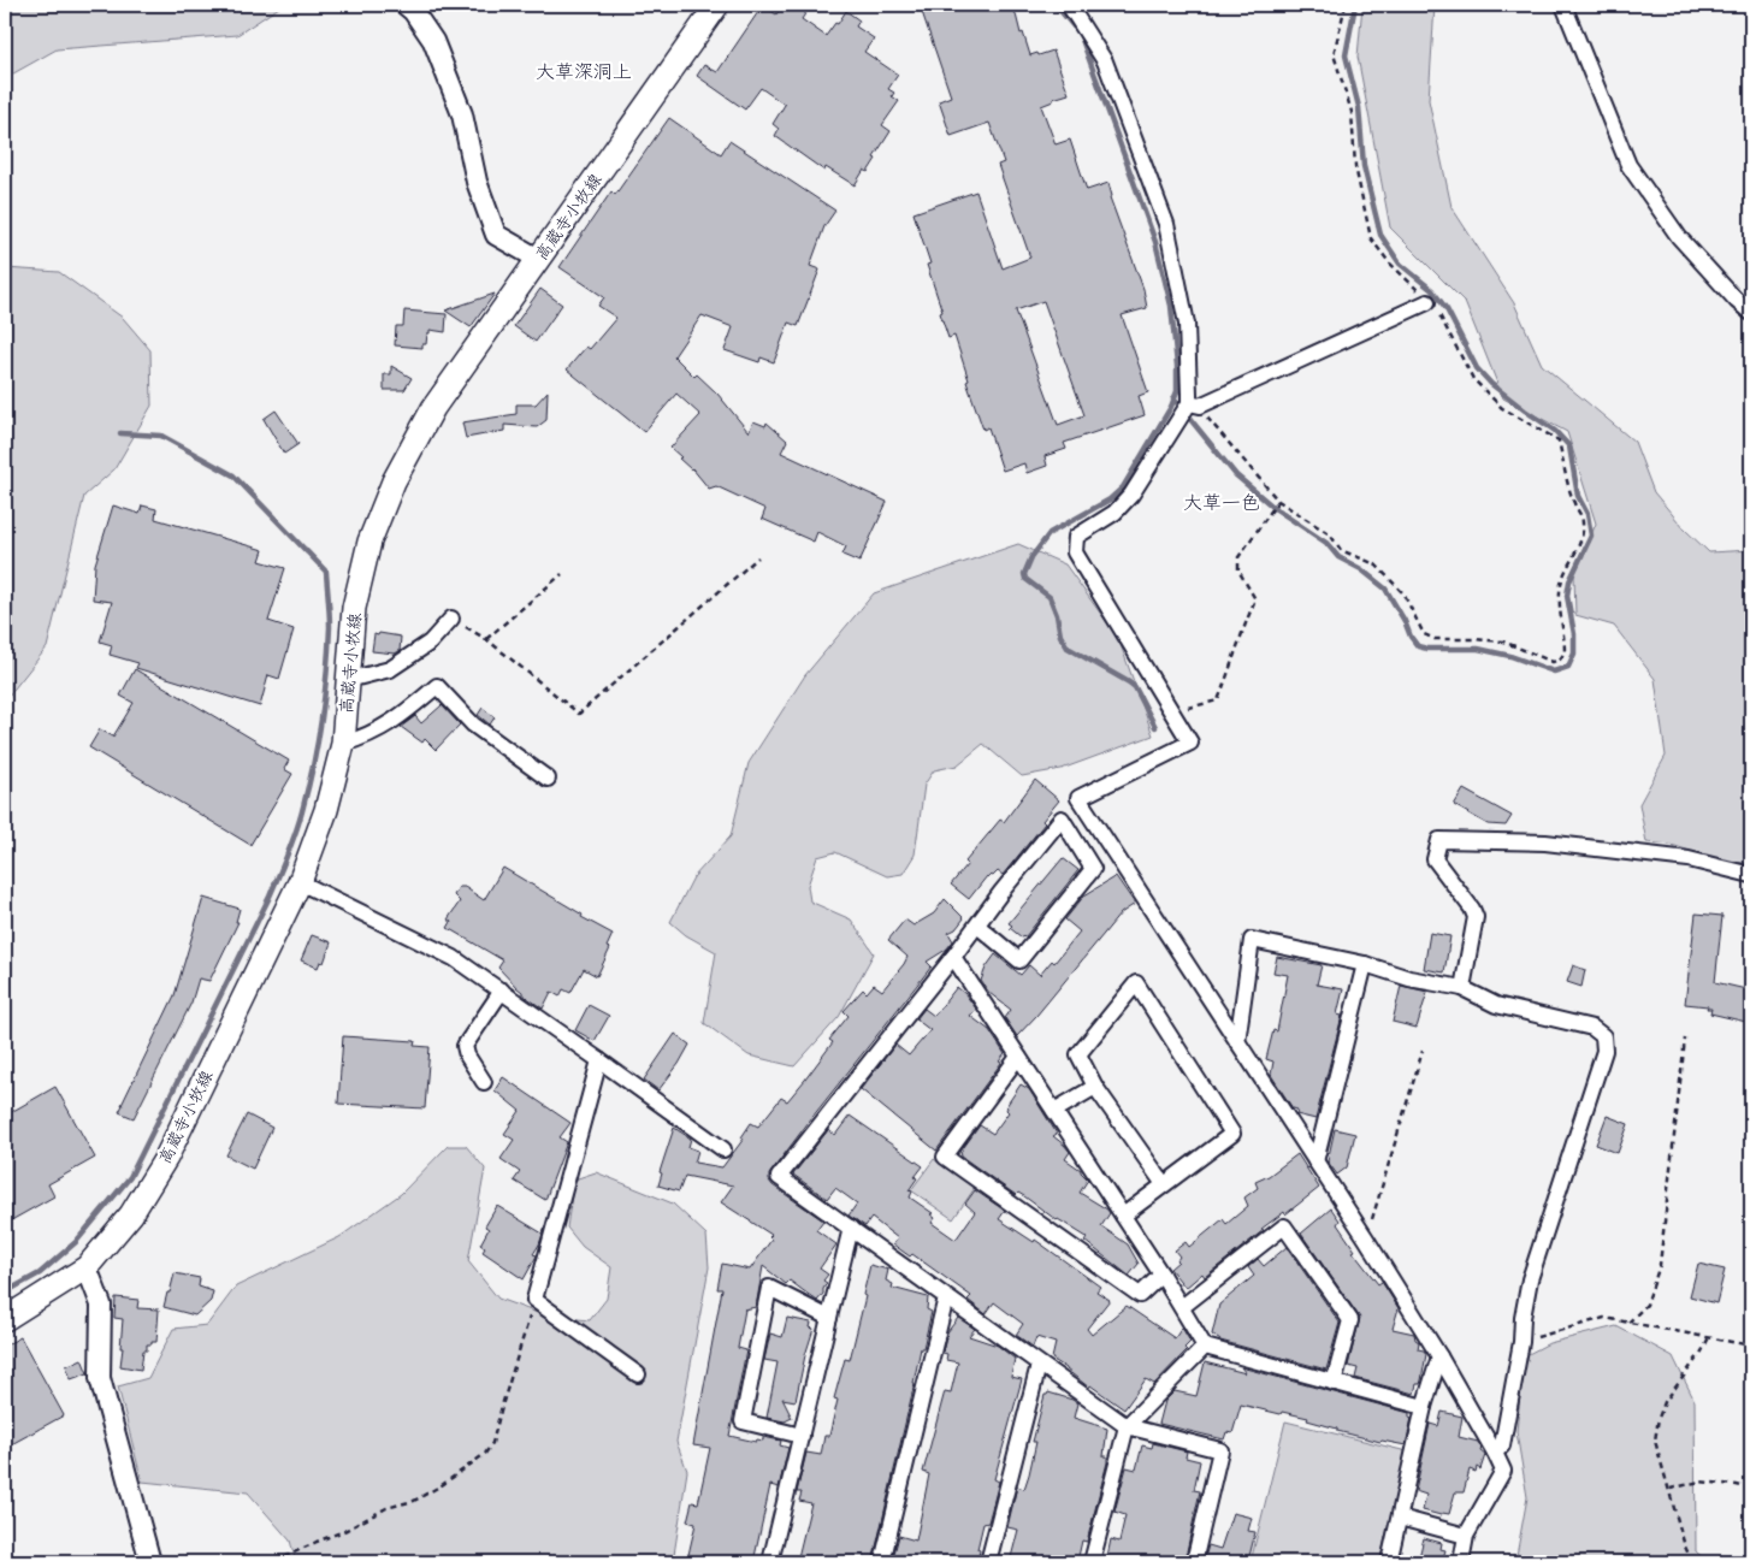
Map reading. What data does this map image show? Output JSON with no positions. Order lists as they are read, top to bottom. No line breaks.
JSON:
{"streets":{"main road":["高蔵寺小牧線"]},"districts":["大草深洞上","大草一色"]}
